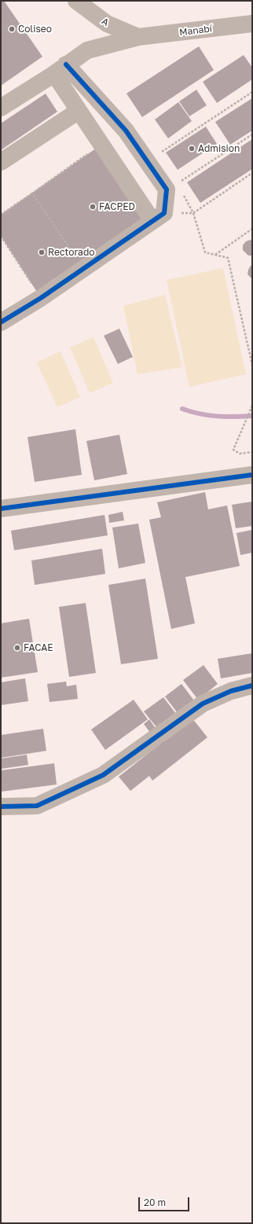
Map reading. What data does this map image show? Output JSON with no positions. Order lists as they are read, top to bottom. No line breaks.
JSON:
{"streets":{"street":["A","Manabí"]},"crossings":[["A","Manabí"]],"places":["Coliseo","Admision","FACPED","Rectorado","FACAE"],"scale_bar":"20 m"}
